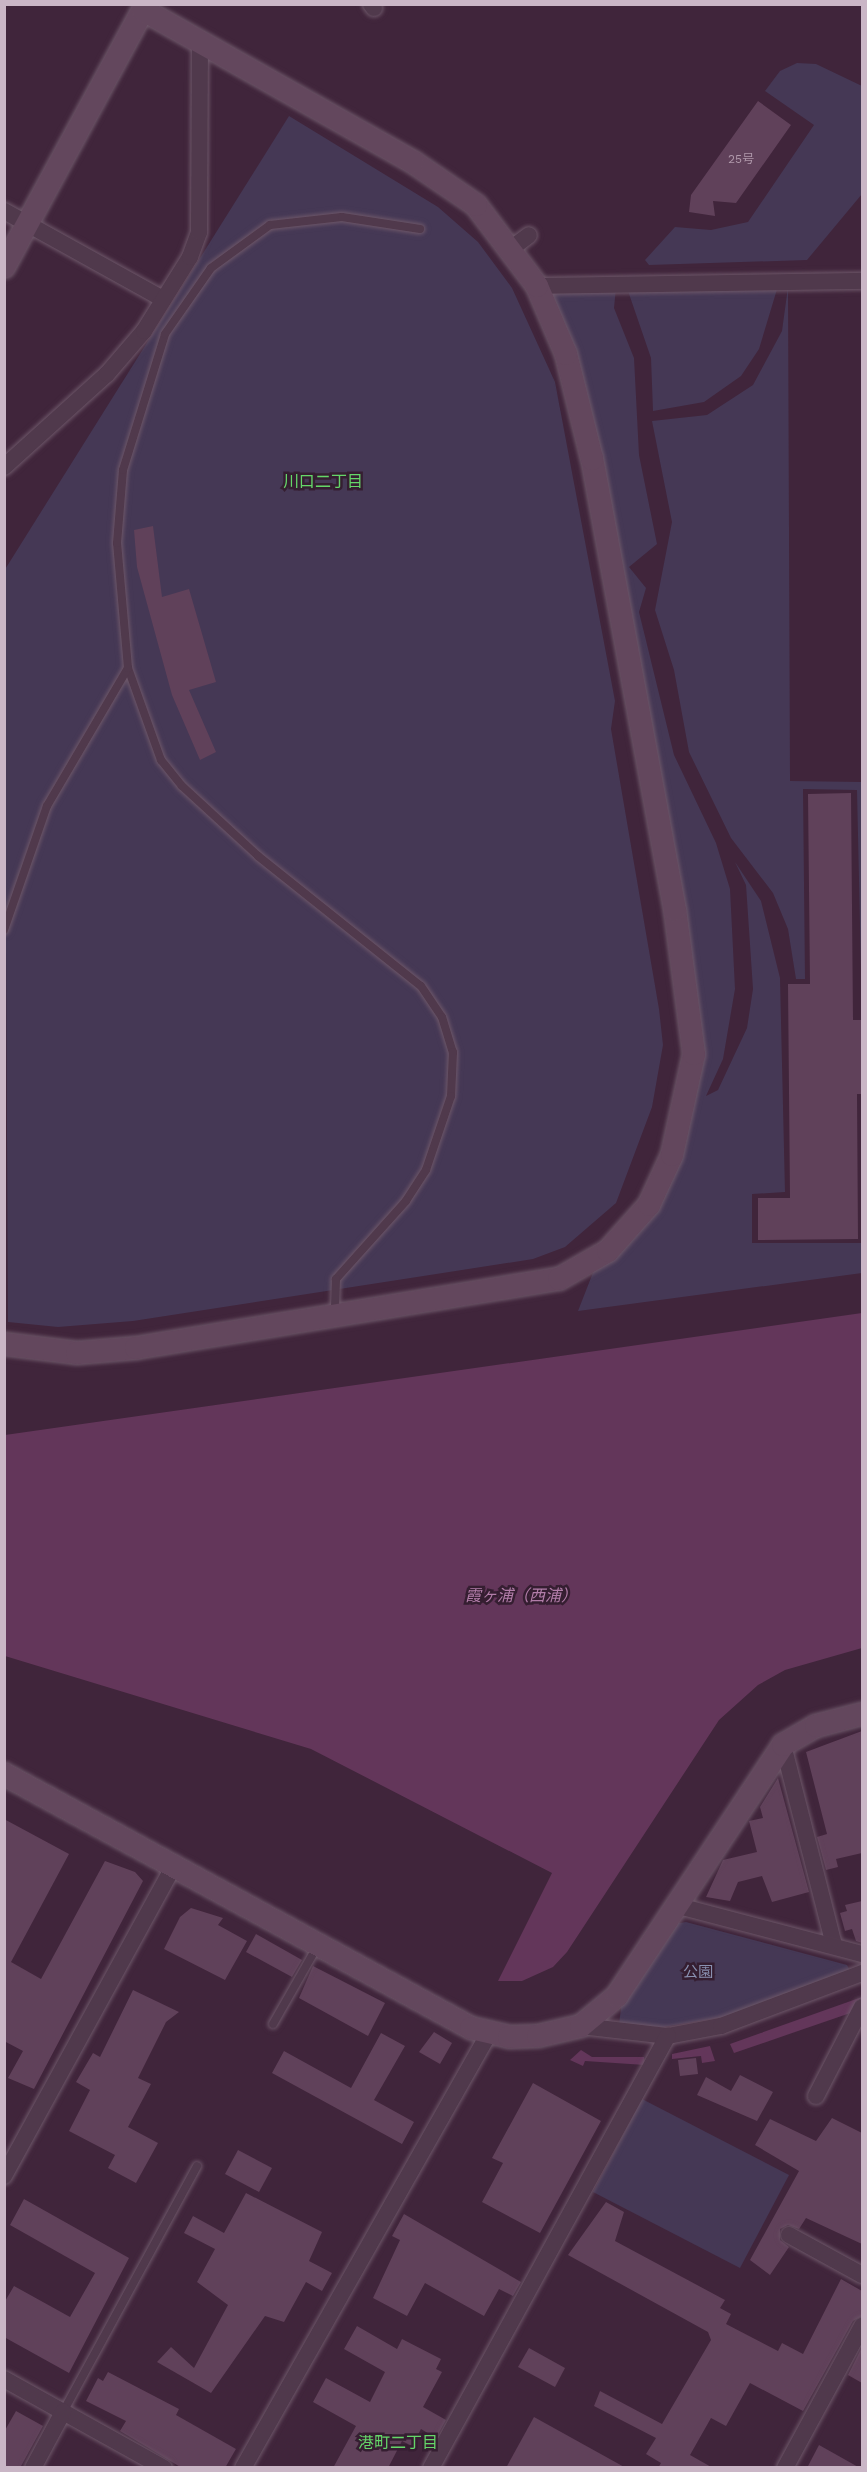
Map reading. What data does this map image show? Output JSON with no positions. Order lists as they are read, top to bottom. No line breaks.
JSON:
{"districts":["川口二丁目","港町二丁目"],"water":["霞ヶ浦（西浦）"],"parks":["公園"],"house_numbers":["25号"]}
